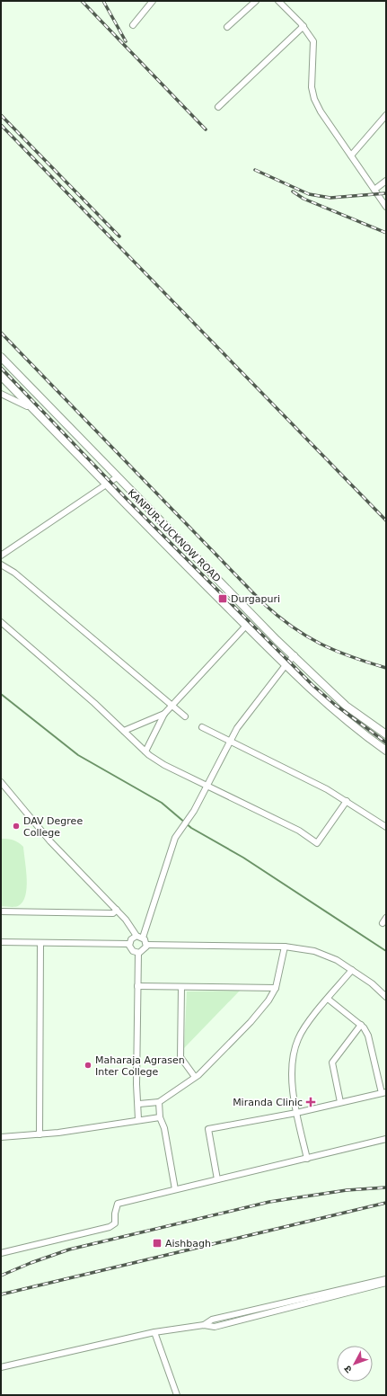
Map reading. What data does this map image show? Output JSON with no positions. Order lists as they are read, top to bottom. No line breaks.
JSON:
{"streets":{"main road":["KANPUR-LUCKNOW ROAD"]},"places":{"transit":["Durgapuri","Aishbagh"],"other":["DAV Degree College","Maharaja Agrasen Inter College"],"health":["Miranda Clinic"]},"north":"bottom left"}
